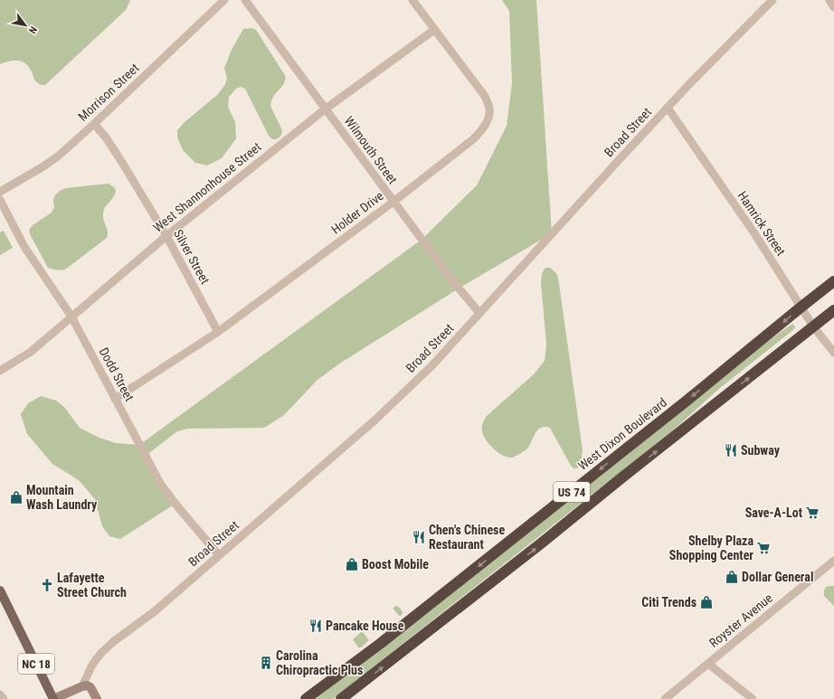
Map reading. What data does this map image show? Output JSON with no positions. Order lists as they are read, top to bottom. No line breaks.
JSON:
{"streets":{"highway":["West Dixon Boulevard","US 74"],"main road":["NC 18"],"street":["Morrison Street","Broad Street","Wilmouth Street","West Shannonhouse Street","Holder Drive","Hamrick Street","Silver Street","Dodd Street","Royster Avenue"]},"crossings":[["Morrison Street","Silver Street"],["Broad Street","Wilmouth Street"],["Broad Street","Hamrick Street"],["Broad Street","Dodd Street"],["Wilmouth Street","West Shannonhouse Street"],["Wilmouth Street","Holder Drive"],["West Shannonhouse Street","Holder Drive"],["West Shannonhouse Street","Silver Street"],["West Shannonhouse Street","Dodd Street"],["Holder Drive","Silver Street"],["Holder Drive","Dodd Street"],["Hamrick Street","West Dixon Boulevard"],["Hamrick Street","US 74"]],"places":{"restaurant":["Subway","Chen's Chinese Restaurant","Pancake House"],"shop":["Mountain Wash Laundry","Boost Mobile","Dollar General","Citi Trends"],"supermarket":["Save-A-Lot","Shelby Plaza Shopping Center"],"church":["Lafayette Street Church"],"building":["Carolina Chiropractic Plus"]},"north":"bottom right"}
